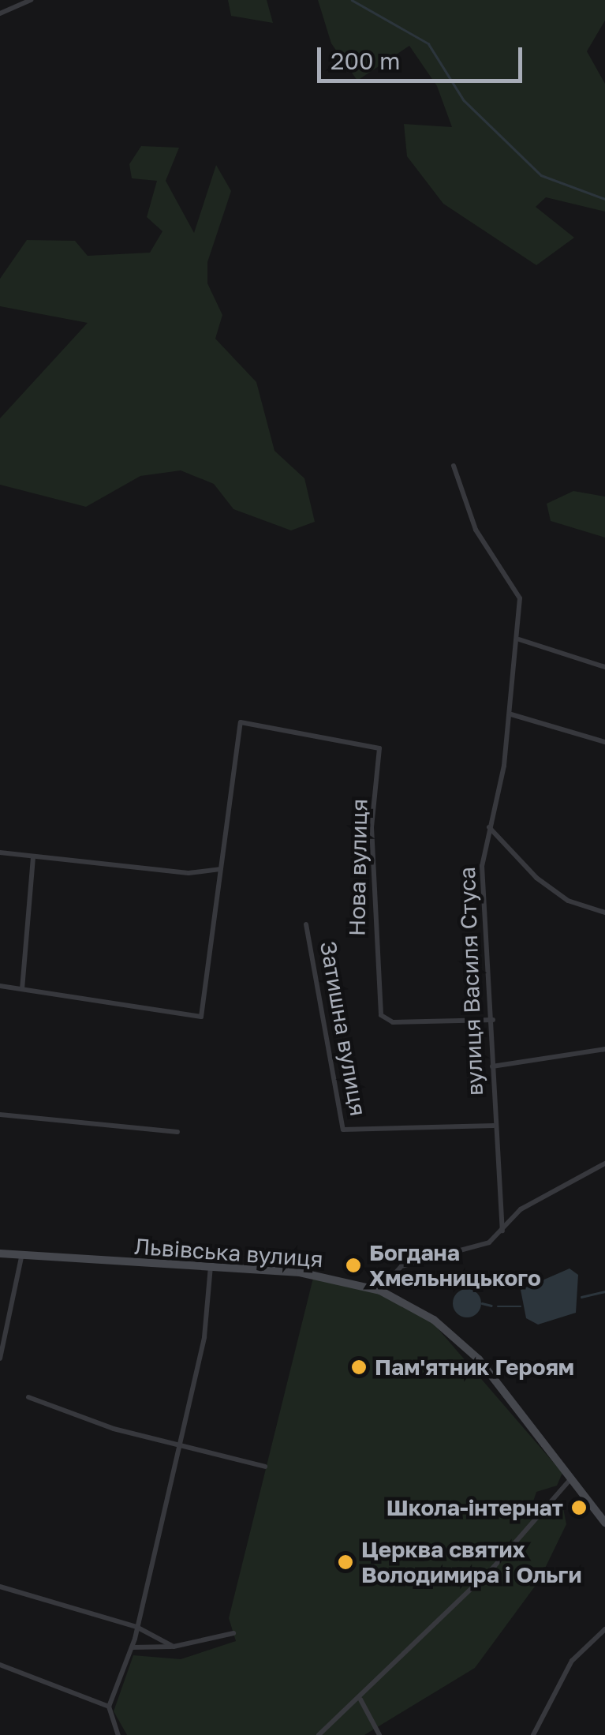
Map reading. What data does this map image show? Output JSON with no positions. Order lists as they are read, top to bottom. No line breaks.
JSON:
{"streets":{"main road":["Львівська вулиця"],"street":["Нова вулиця","вулиця Василя Стуса","Затишна вулиця"]},"crossings":[["Нова вулиця","вулиця Василя Стуса"],["вулиця Василя Стуса","Затишна вулиця"]],"places":["Богдана Хмельницького","Пам'ятник Героям","Школа-інтернат","Церква святих Володимира і Ольги"],"scale_bar":"200 m"}
